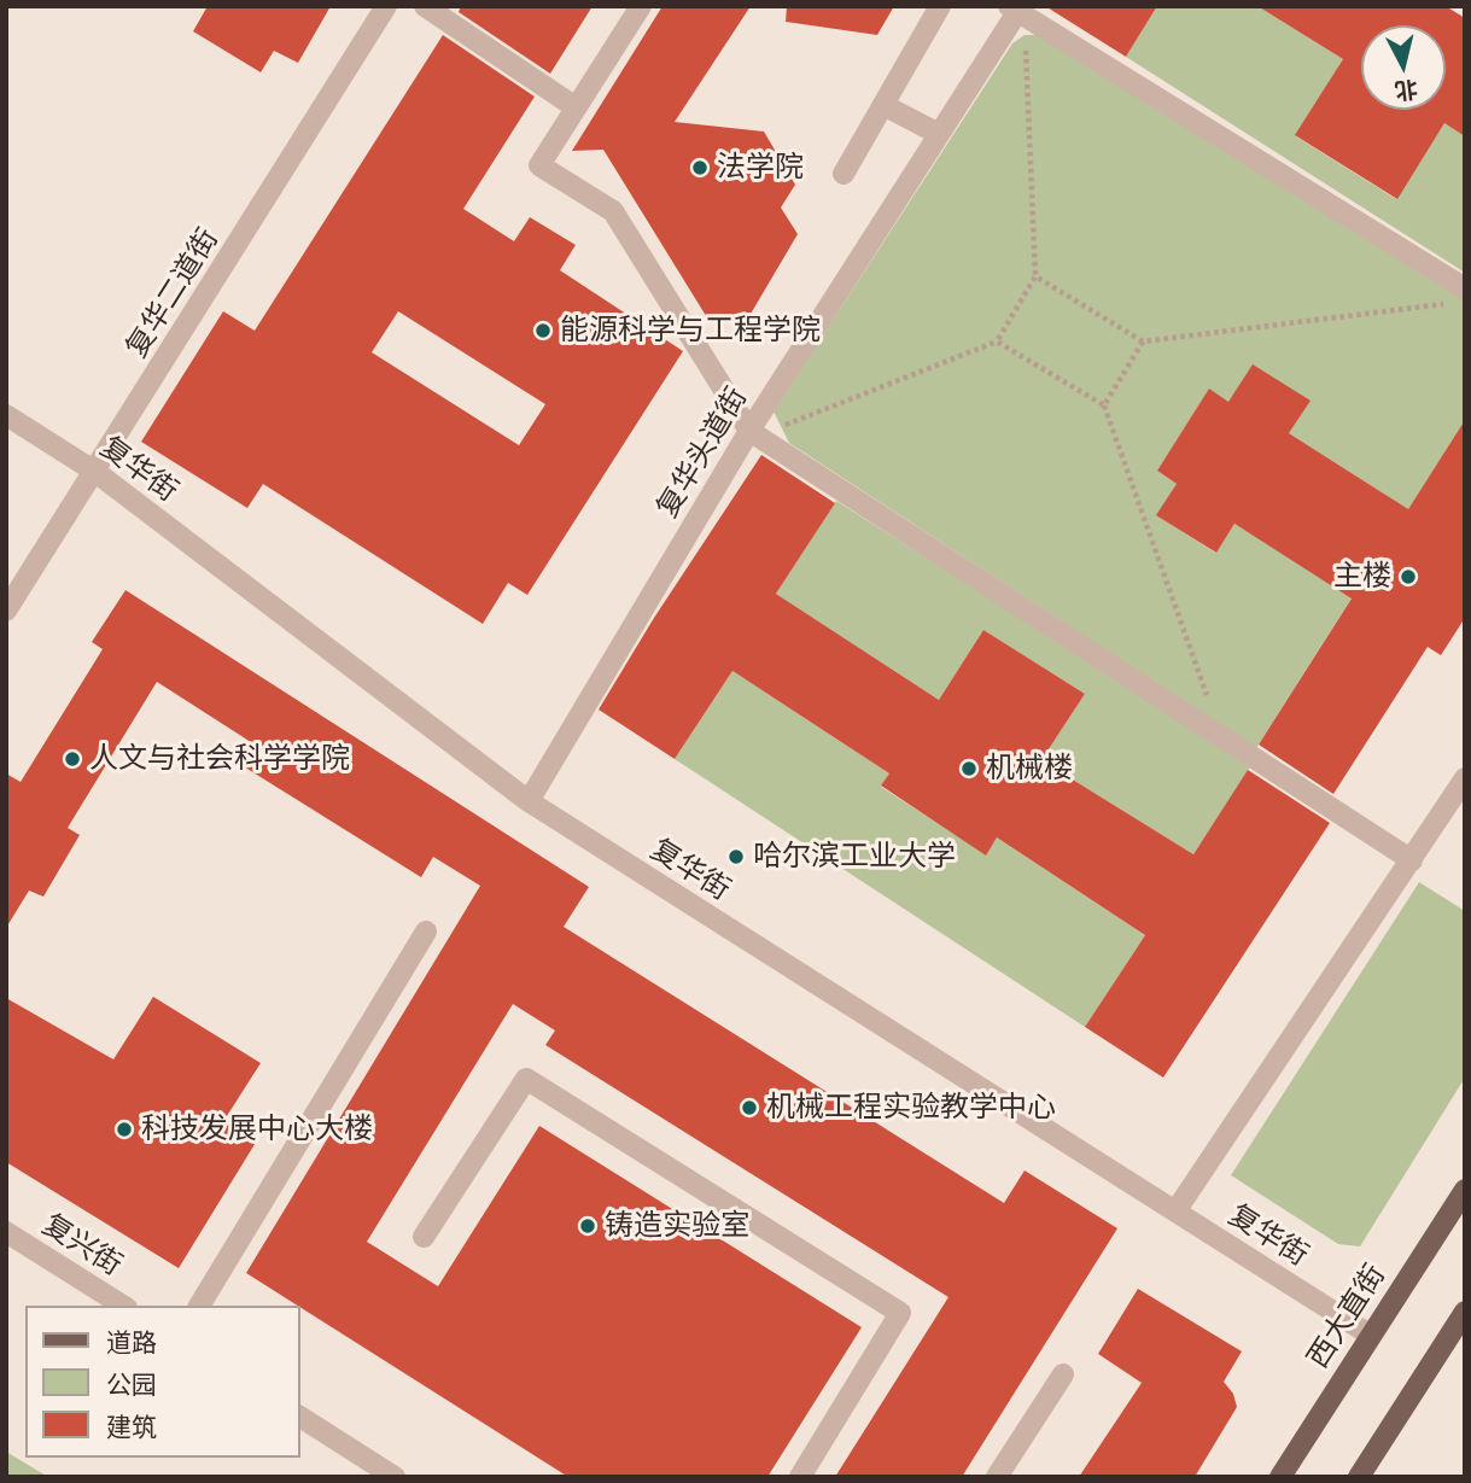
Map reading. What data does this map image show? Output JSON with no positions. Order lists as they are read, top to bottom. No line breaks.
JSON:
{"streets":{"main road":["西大直街"],"street":["复华二道街","复华头道街","复华街","复兴街"]},"crossings":[["复华二道街","复华街"],["复华头道街","复华街"],["复华街","西大直街"]],"places":["法学院","能源科学与工程学院","主楼","人文与社会科学学院","机械楼","哈尔滨工业大学","机械工程实验教学中心","科技发展中心大楼","铸造实验室"],"legend":["道路","公园","建筑"],"north":"bottom"}
